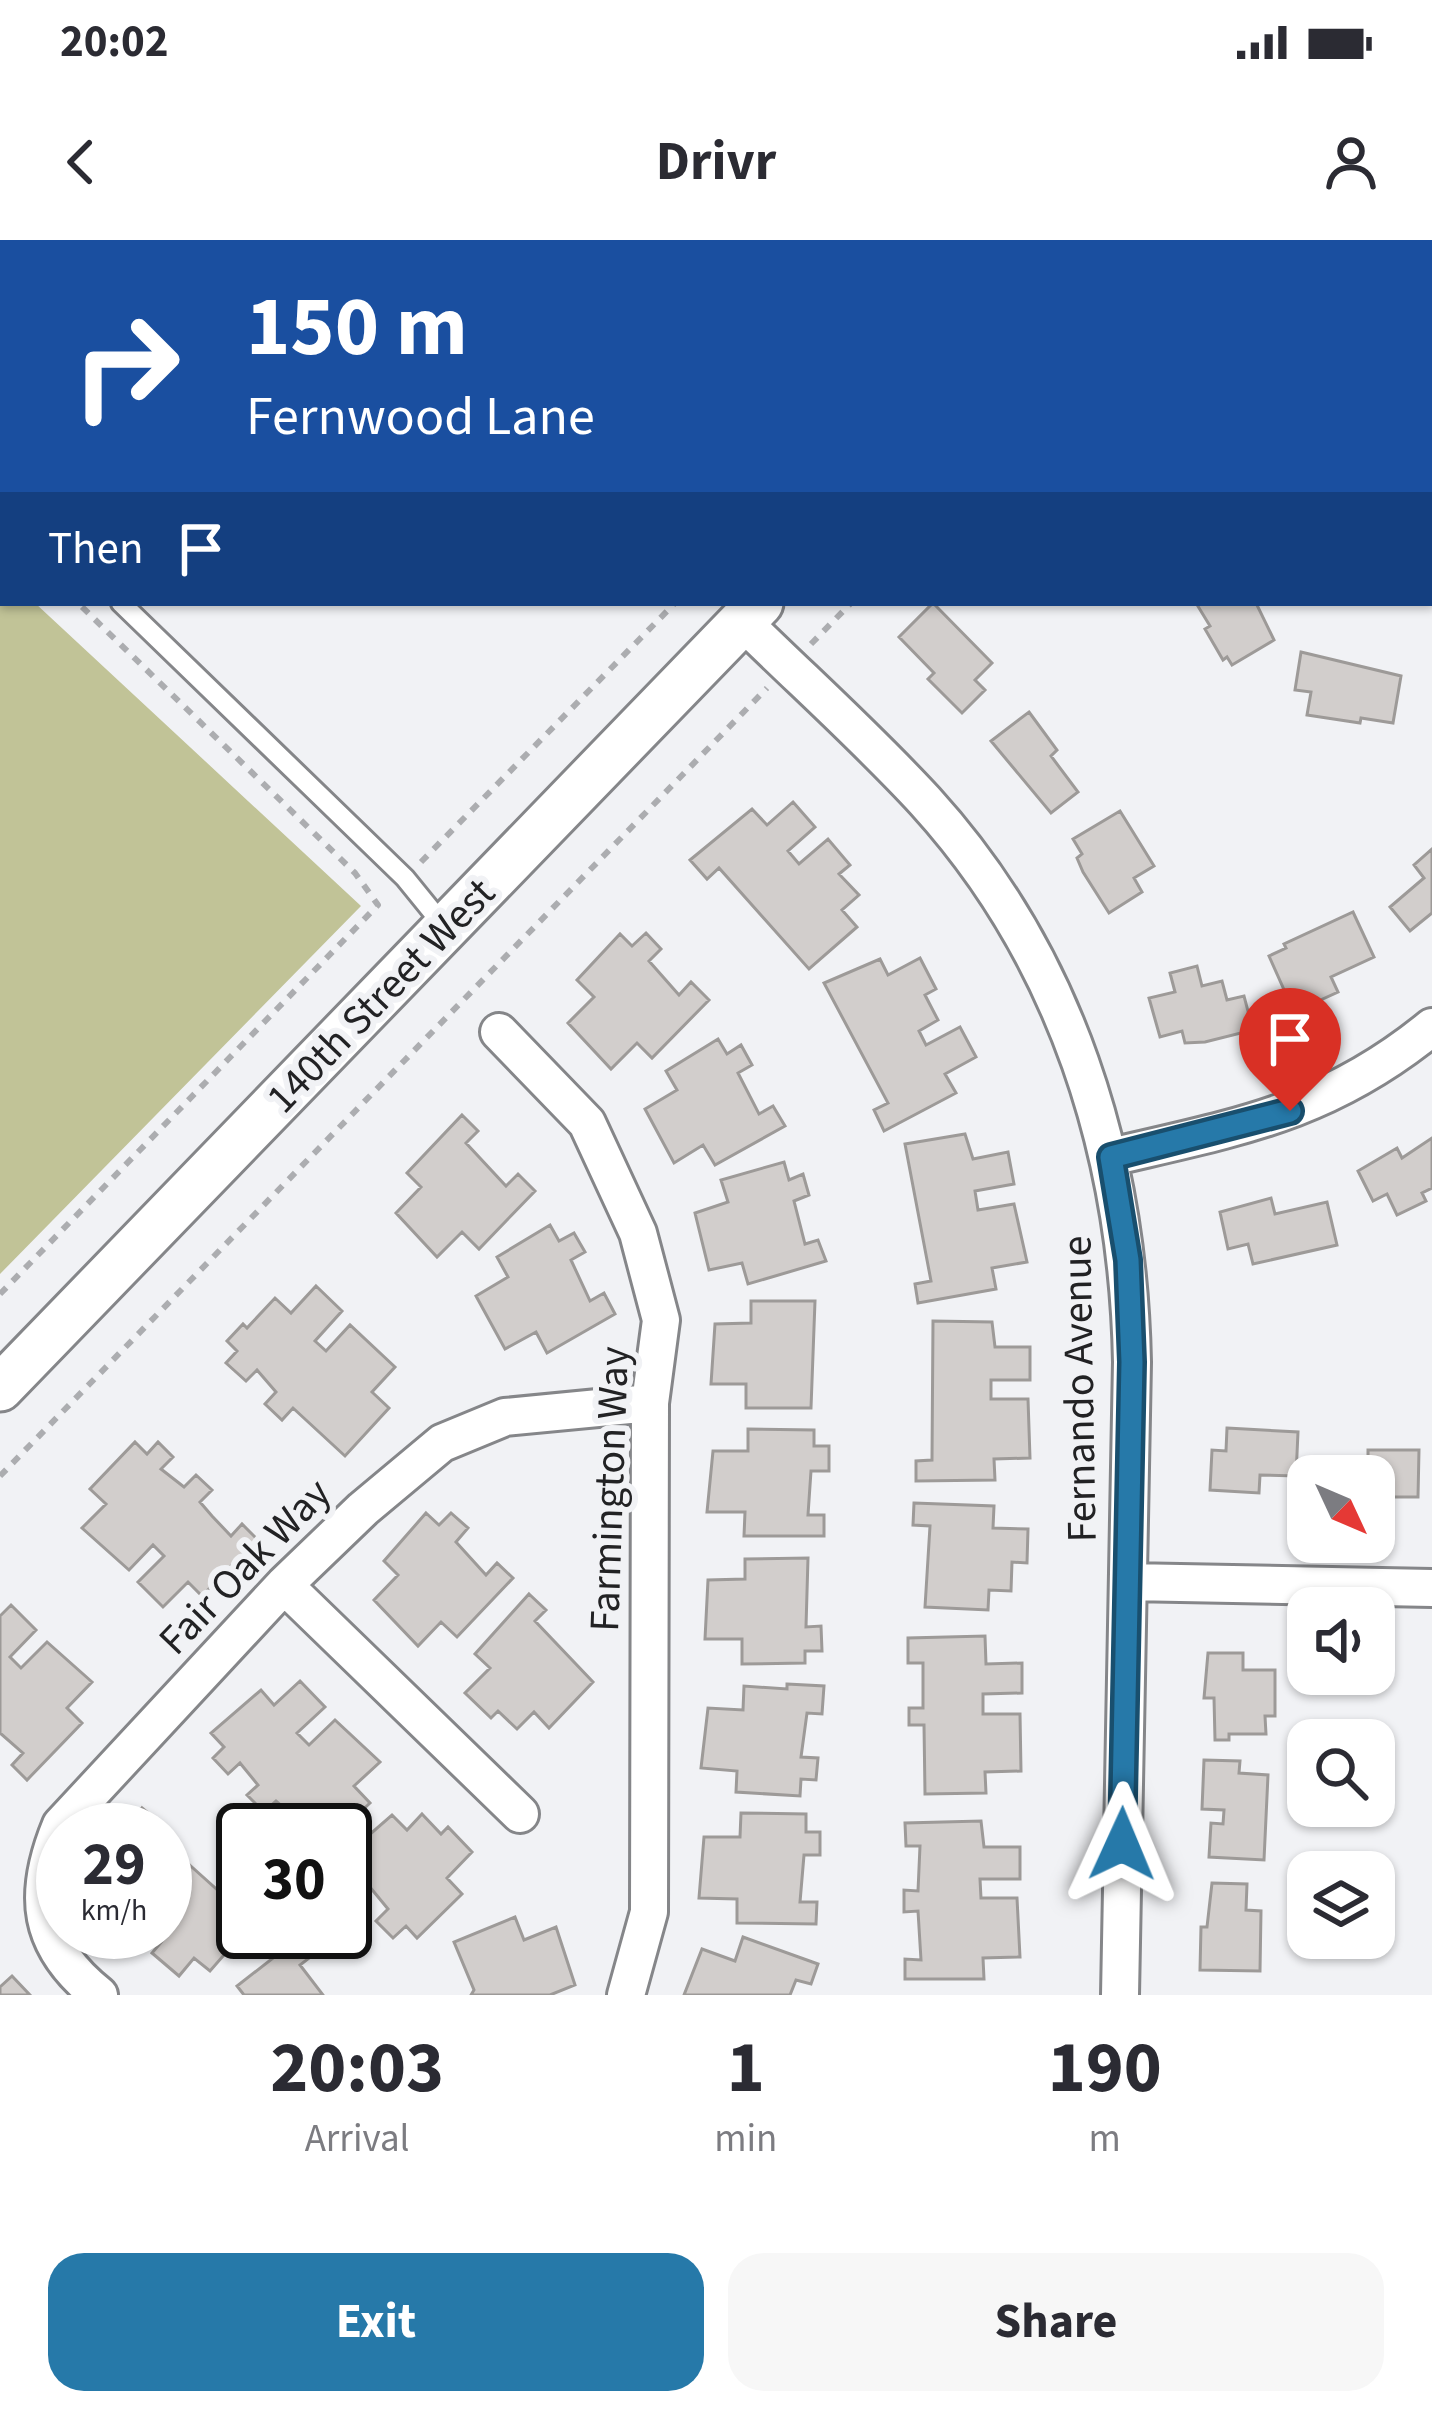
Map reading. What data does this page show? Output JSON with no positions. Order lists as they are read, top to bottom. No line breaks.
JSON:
{"streets":{"street":["140th Street West","Fernando Avenue","Farmington Way","Fair Oak Way"]},"crossings":[["140th Street West","Fernando Avenue"],["Farmington Way","Fair Oak Way"]],"north":"bottom right","page":{"status":"20:02","header":"Drivr","turn":["150 m","Fernwood Lane"],"then":"Then","speed":"29 km/h","limit":"30","eta":["20:03","Arrival","1","min","190","m"],"buttons":["Exit","Share"]}}
